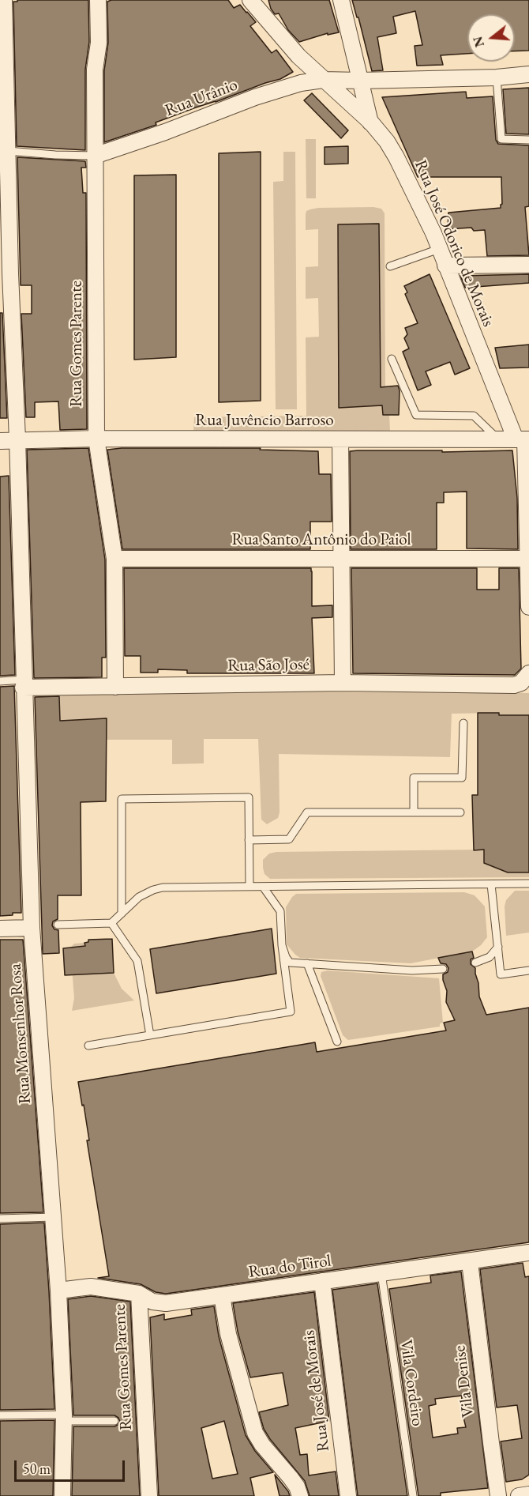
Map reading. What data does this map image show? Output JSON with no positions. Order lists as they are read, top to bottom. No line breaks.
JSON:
{"streets":{"street":["Rua Urânio","Rua José Odorico de Morais","Rua Gomes Parente","Rua Juvêncio Barroso","Rua Santo Antônio do Paiol","Rua São José","Rua Monsenhor Rosa","Rua do Tirol","Vila Denise","Rua José de Morais"],"lane":["Vila Cordeiro"]},"crossings":[["Rua Urânio","Rua José Odorico de Morais"],["Rua Urânio","Rua Gomes Parente"],["Rua José Odorico de Morais","Rua Juvêncio Barroso"],["Rua José Odorico de Morais","Rua Santo Antônio do Paiol"],["Rua Gomes Parente","Rua Juvêncio Barroso"],["Rua Gomes Parente","Rua Santo Antônio do Paiol"],["Rua Gomes Parente","Rua São José"],["Rua Gomes Parente","Rua do Tirol"],["Rua Juvêncio Barroso","Rua Monsenhor Rosa"],["Rua São José","Rua Monsenhor Rosa"],["Rua Monsenhor Rosa","Rua do Tirol"],["Rua do Tirol","Vila Denise"],["Rua do Tirol","Vila Cordeiro"],["Rua do Tirol","Rua José de Morais"]],"scale_bar":"50 m","north":"left"}
